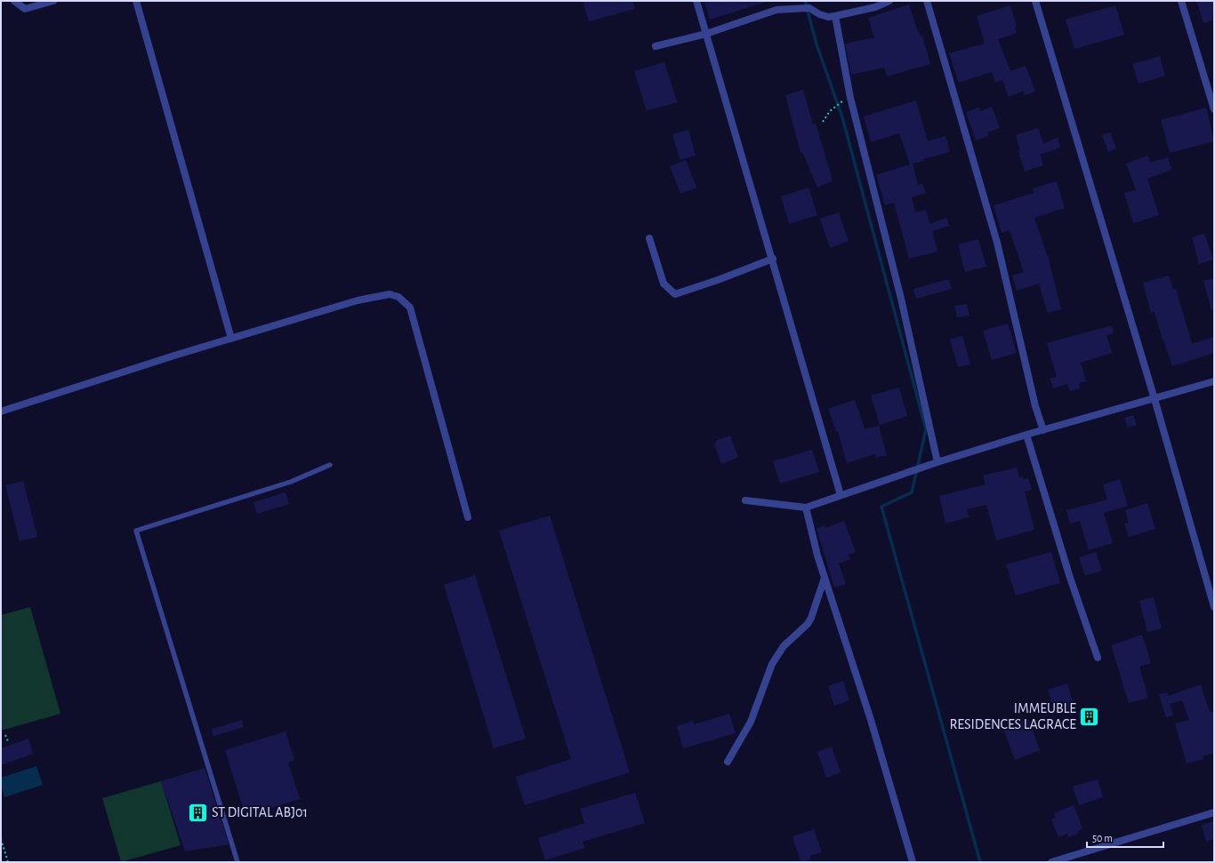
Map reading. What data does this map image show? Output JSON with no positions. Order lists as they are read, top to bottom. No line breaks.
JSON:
{"places":{"building":["IMMEUBLE RESIDENCES LAGRACE","ST DIGITAL ABJ01"]},"scale_bar":"50 m"}
